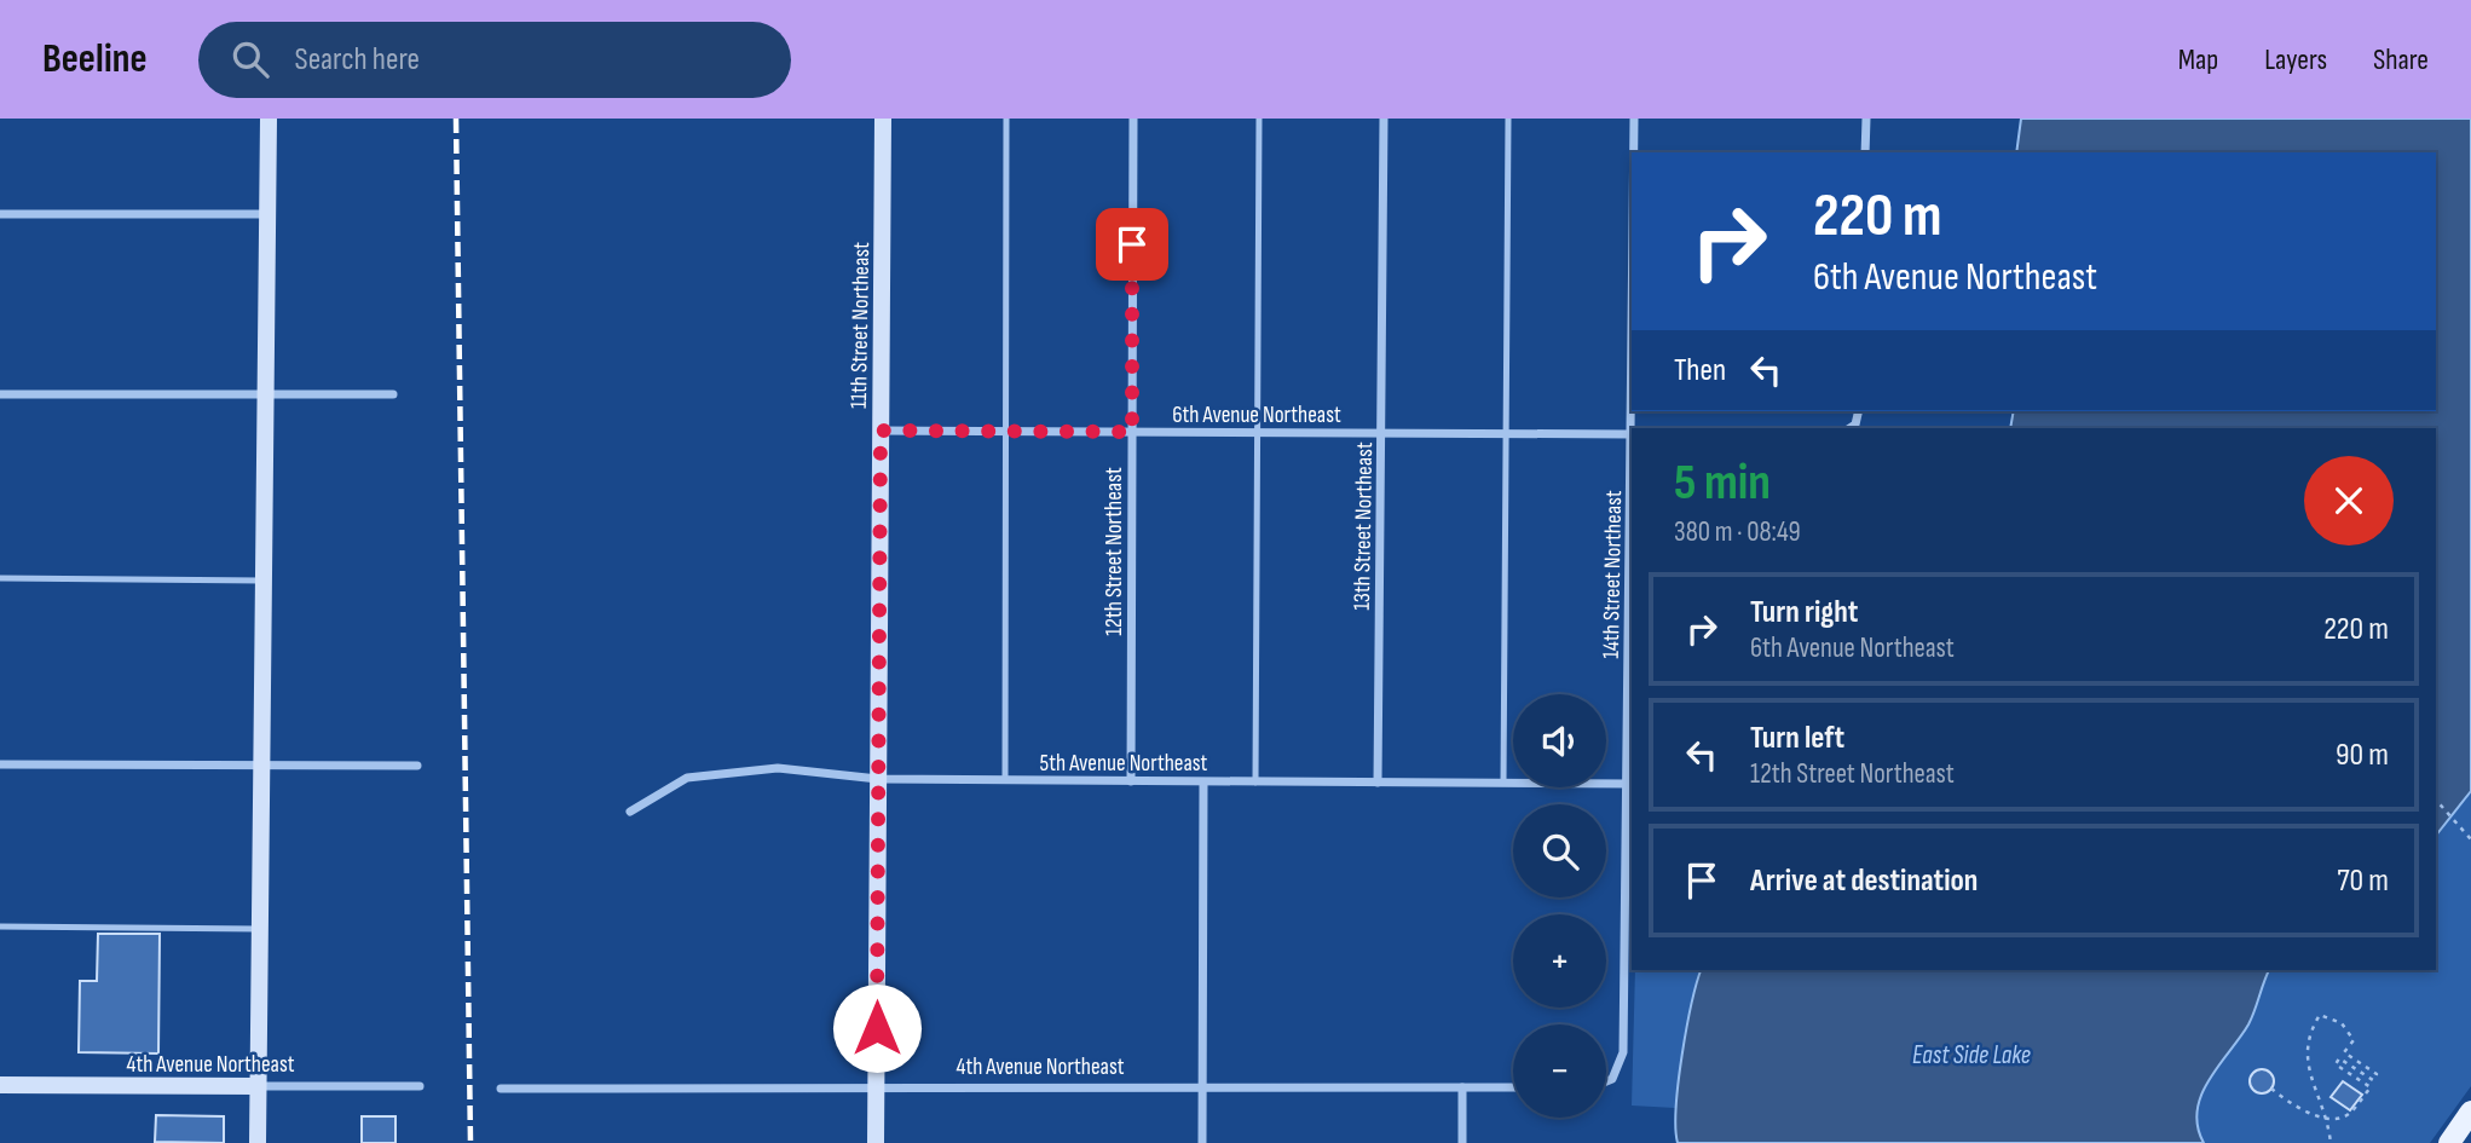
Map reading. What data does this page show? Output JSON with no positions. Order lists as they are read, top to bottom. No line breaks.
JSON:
{"streets":{"street":["11th Street Northeast","6th Avenue Northeast","13th Street Northeast","12th Street Northeast","14th Street Northeast","5th Avenue Northeast","4th Avenue Northeast"]},"crossings":[["11th Street Northeast","6th Avenue Northeast"],["11th Street Northeast","5th Avenue Northeast"],["11th Street Northeast","4th Avenue Northeast"],["6th Avenue Northeast","13th Street Northeast"],["6th Avenue Northeast","12th Street Northeast"],["6th Avenue Northeast","14th Street Northeast"],["13th Street Northeast","5th Avenue Northeast"],["12th Street Northeast","5th Avenue Northeast"],["14th Street Northeast","5th Avenue Northeast"]],"water":["East Side Lake"],"page":{"header":"Beeline","search":"Search here","nav":["Map","Layers","Share"],"turn":["220 m","6th Avenue Northeast"],"then":"Then","heading":["5 min","380 m · 08:49"],"list":[{"name":"Turn right","note":"6th Avenue Northeast","value":"220 m"},{"name":"Turn left","note":"12th Street Northeast","value":"90 m"},{"name":"Arrive at destination","value":"70 m"}],"map_buttons":["+","−"]}}
